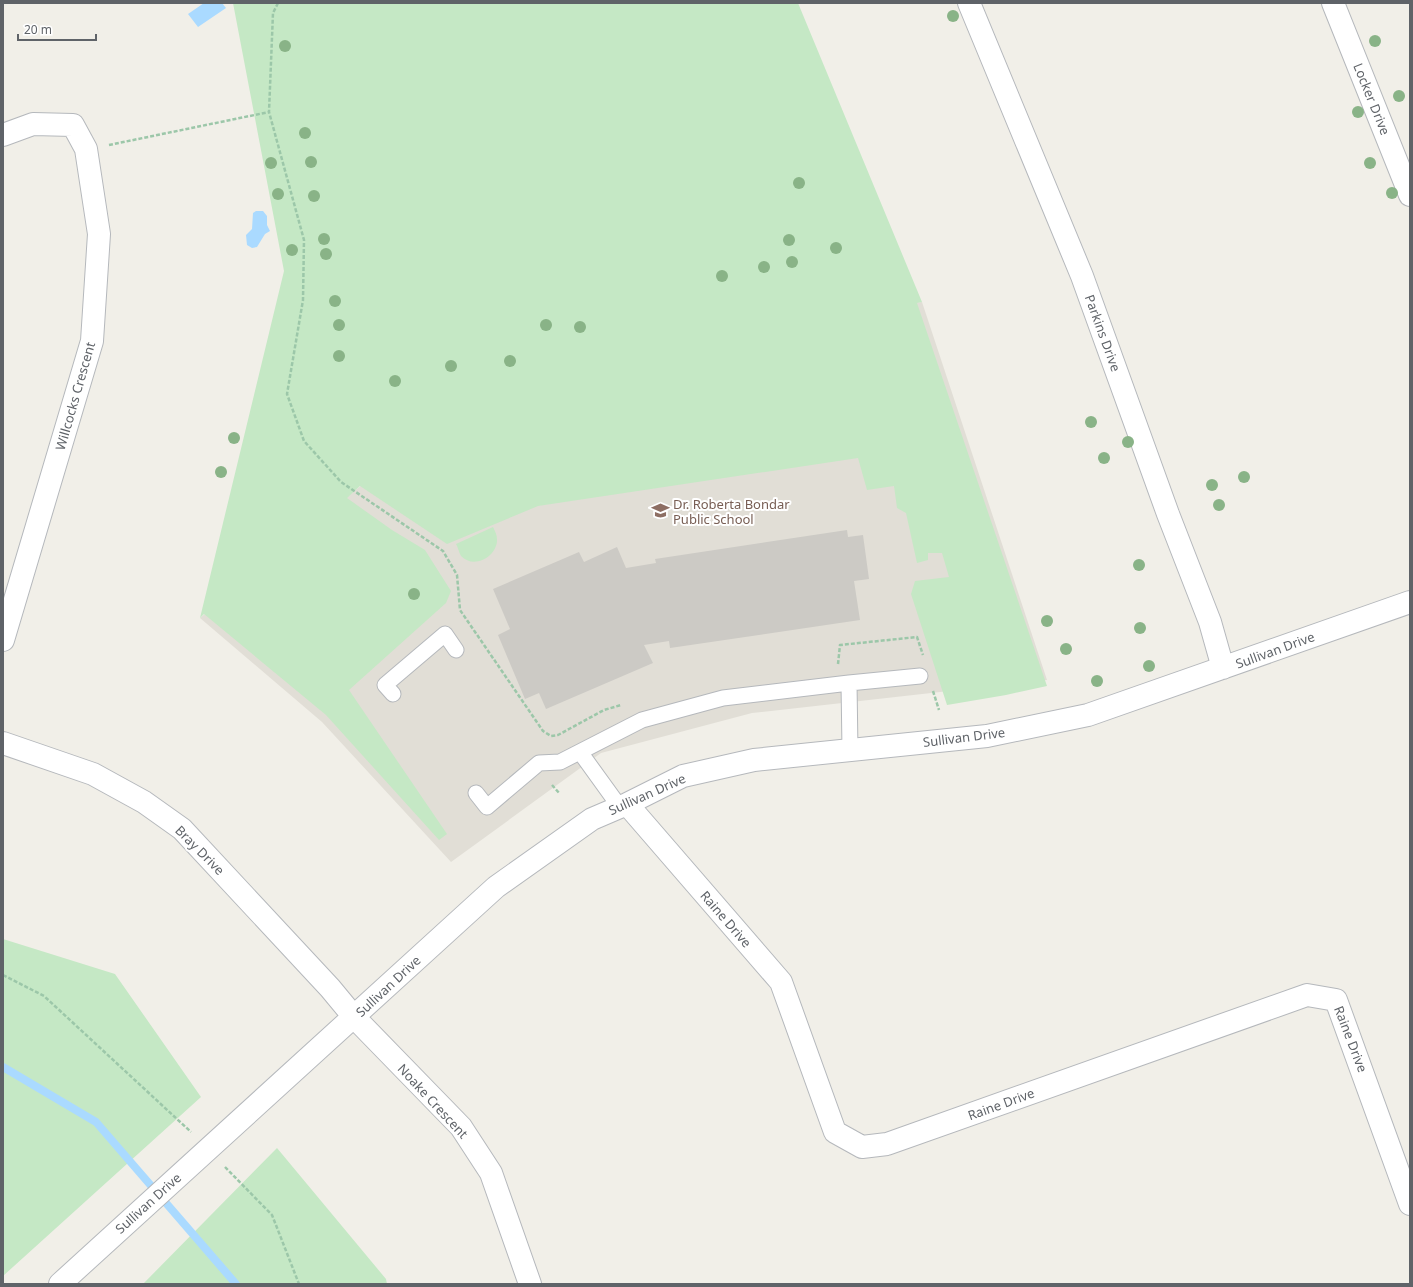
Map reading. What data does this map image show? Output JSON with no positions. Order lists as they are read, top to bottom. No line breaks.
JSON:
{"streets":{"street":["Locker Drive","Parkins Drive","Willcocks Crescent","Sullivan Drive","Bray Drive","Raine Drive","Noake Crescent"]},"crossings":[["Parkins Drive","Sullivan Drive"],["Sullivan Drive","Bray Drive"],["Sullivan Drive","Raine Drive"],["Sullivan Drive","Noake Crescent"],["Bray Drive","Noake Crescent"]],"places":{"school or university":["Dr. Roberta Bondar Public School"]},"scale_bar":"20 m"}
